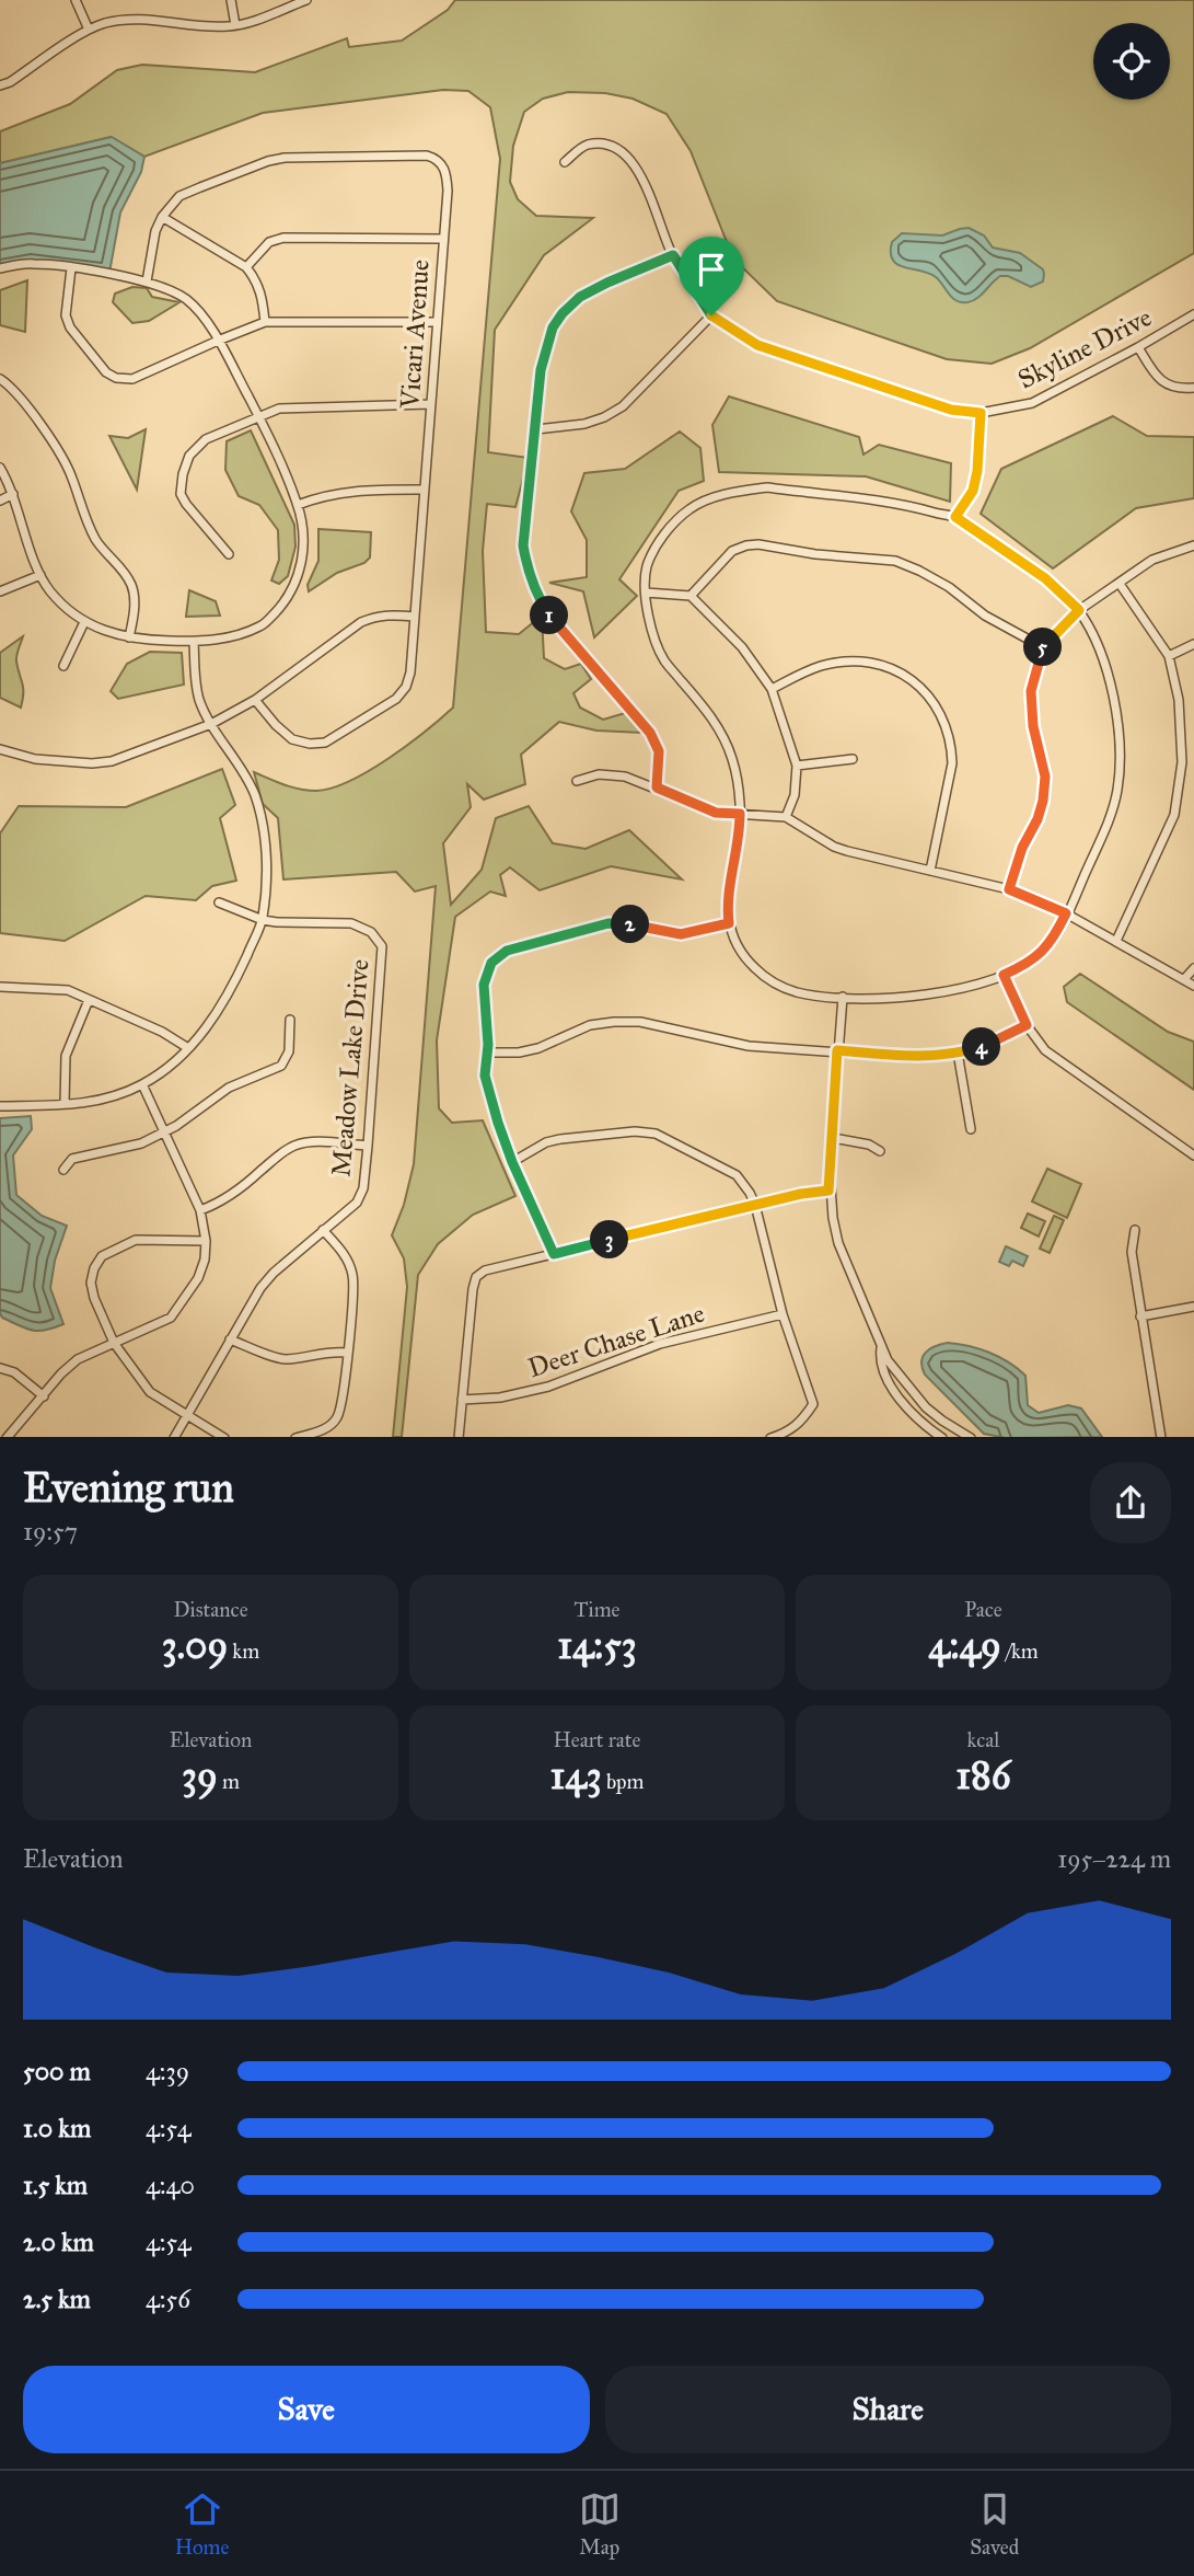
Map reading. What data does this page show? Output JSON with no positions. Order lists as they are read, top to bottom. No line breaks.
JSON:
{"streets":{"street":["Vicari Avenue","Skyline Drive","Meadow Lake Drive","Deer Chase Lane"]},"page":{"pins":["1","5","2","4","3"],"heading":["Evening run","19:57"],"stats":[["Distance","3.09 km"],["Time","14:53"],["Pace","4:49 /km"],["Elevation","39 m"],["Heart rate","143 bpm"],["kcal","186"]],"chart":["Elevation","195–224 m"],"list":[{"name":"500 m","note":"4:39"},{"name":"1.0 km","note":"4:54"},{"name":"1.5 km","note":"4:40"},{"name":"2.0 km","note":"4:54"},{"name":"2.5 km","note":"4:56"}],"buttons":["Save","Share"],"tabs":["Home","Map","Saved"]}}
